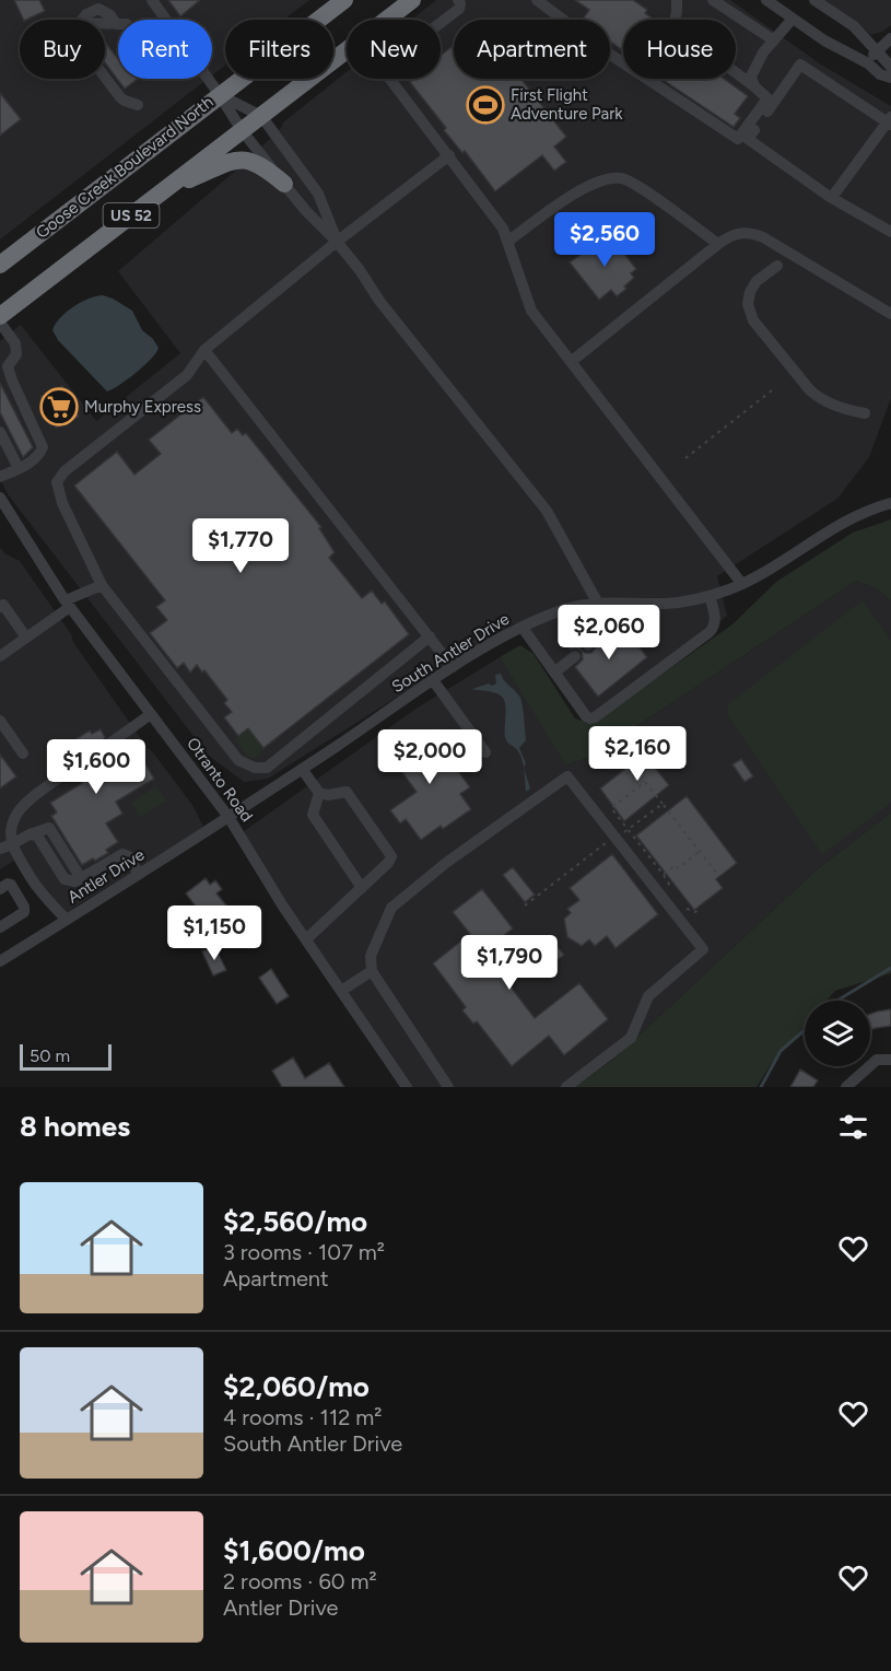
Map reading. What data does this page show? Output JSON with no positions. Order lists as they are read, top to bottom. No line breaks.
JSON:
{"streets":{"highway":["Goose Creek Boulevard North","US 52"],"street":["South Antler Drive","Otranto Road","Antler Drive"]},"crossings":[["South Antler Drive","Otranto Road"],["South Antler Drive","Antler Drive"],["Otranto Road","Antler Drive"]],"places":{"sports":["First Flight Adventure Park"],"supermarket":["Murphy Express"]},"scale_bar":"50 m","page":{"chip":["Buy","Rent","Filters","New","Apartment","House"],"price":["$2,560","$1,770","$2,060","$2,160","$2,000","$1,600","$1,150","$1,790"],"scale":"50 m","heading":"8 homes","list":[{"name":"$2,560/mo","note":"3 rooms · 107 m² · Apartment"},{"name":"$2,060/mo","note":"4 rooms · 112 m² · South Antler Drive"},{"name":"$1,600/mo","note":"2 rooms · 60 m² · Antler Drive"}]}}
